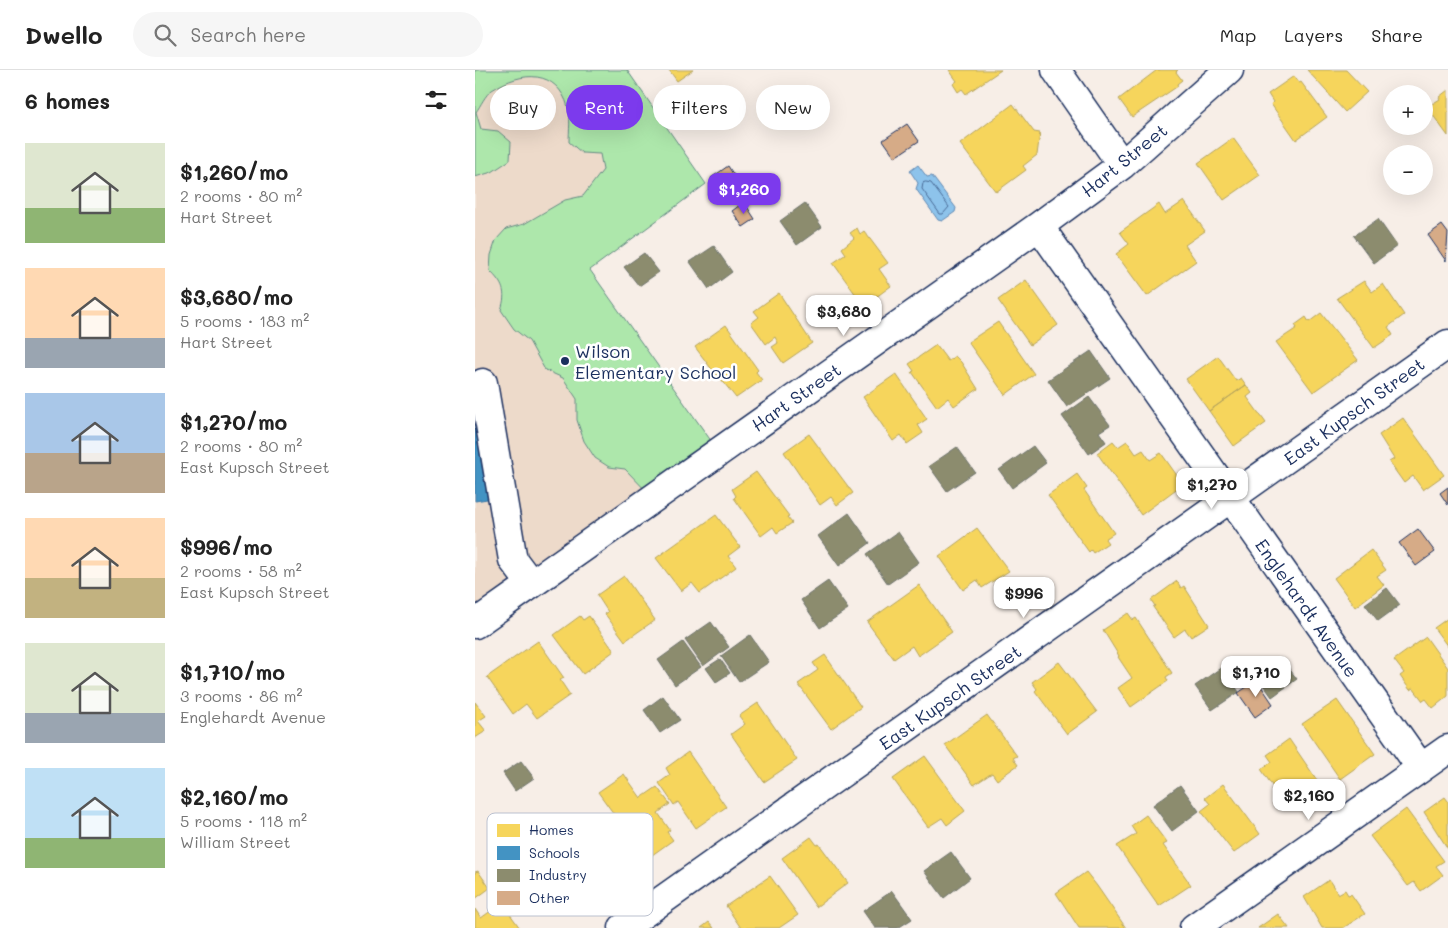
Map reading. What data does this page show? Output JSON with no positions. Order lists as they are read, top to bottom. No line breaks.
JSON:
{"streets":{"street":["Hart Street","East Kupsch Street","Englehardt Avenue"]},"crossings":[["Hart Street","Englehardt Avenue"],["East Kupsch Street","Englehardt Avenue"]],"places":["Wilson Elementary School"],"legend":["Homes","Schools","Industry","Other"],"page":{"header":"Dwello","search":"Search here","nav":["Map","Layers","Share"],"heading":"6 homes","map_buttons":["+","−"],"chip":["Buy","Rent","Filters","New"],"list":[{"name":"$1,260/mo","note":"2 rooms · 80 m² · Hart Street"},{"name":"$3,680/mo","note":"5 rooms · 183 m² · Hart Street"},{"name":"$1,270/mo","note":"2 rooms · 80 m² · East Kupsch Street"},{"name":"$996/mo","note":"2 rooms · 58 m² · East Kupsch Street"},{"name":"$1,710/mo","note":"3 rooms · 86 m² · Englehardt Avenue"},{"name":"$2,160/mo","note":"5 rooms · 118 m² · William Street"}],"price":["$1,260","$3,680","$1,270","$996","$1,710","$2,160"]}}
